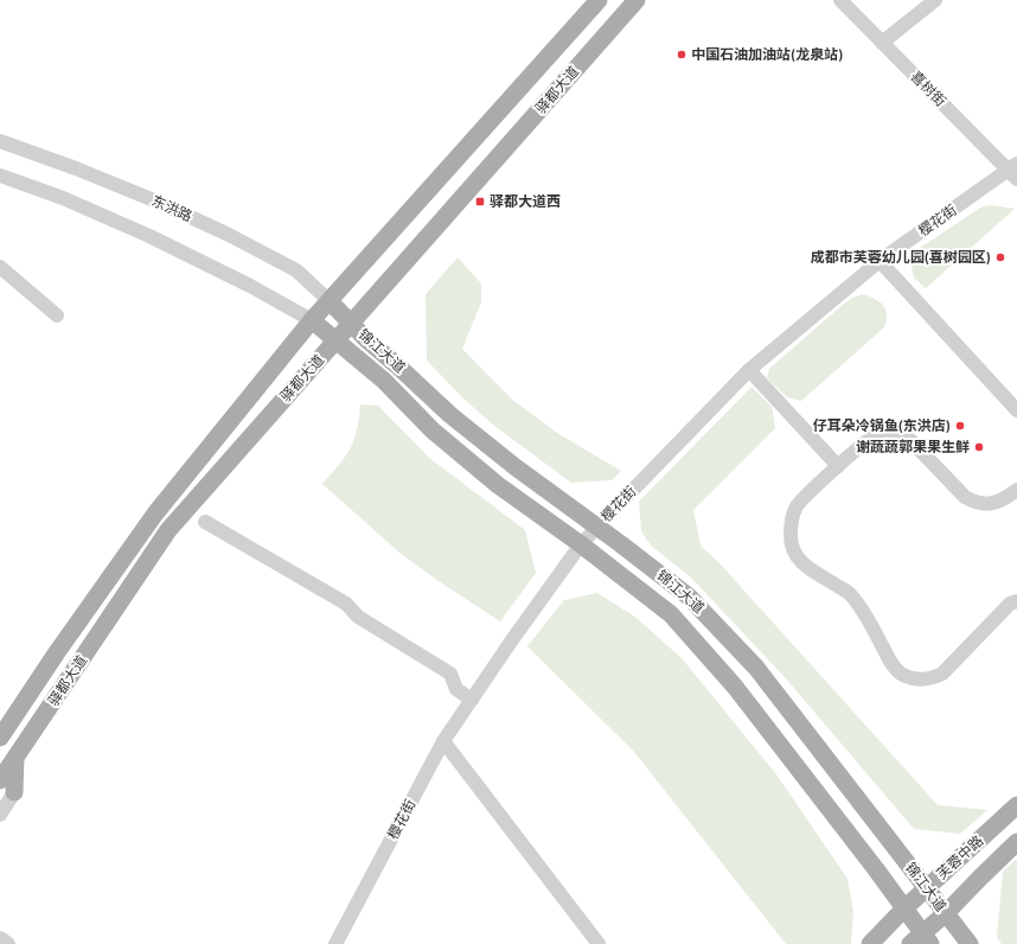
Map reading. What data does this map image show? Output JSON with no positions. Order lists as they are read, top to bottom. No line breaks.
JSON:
{"streets":{"main road":["驿都大道","锦江大道","芙蓉中路"],"street":["喜树街","东洪路","樱花街"]},"crossings":[["喜树街","樱花街"],["驿都大道","东洪路"],["驿都大道","锦江大道"],["东洪路","锦江大道"],["樱花街","锦江大道"],["锦江大道","芙蓉中路"]],"places":{"other":["中国石油加油站(龙泉站)","成都市芙蓉幼儿园(喜树园区)","仔耳朵冷锅鱼(东洪店)","谢蔬蔬郭果果生鲜"],"transit":["驿都大道西"]}}
